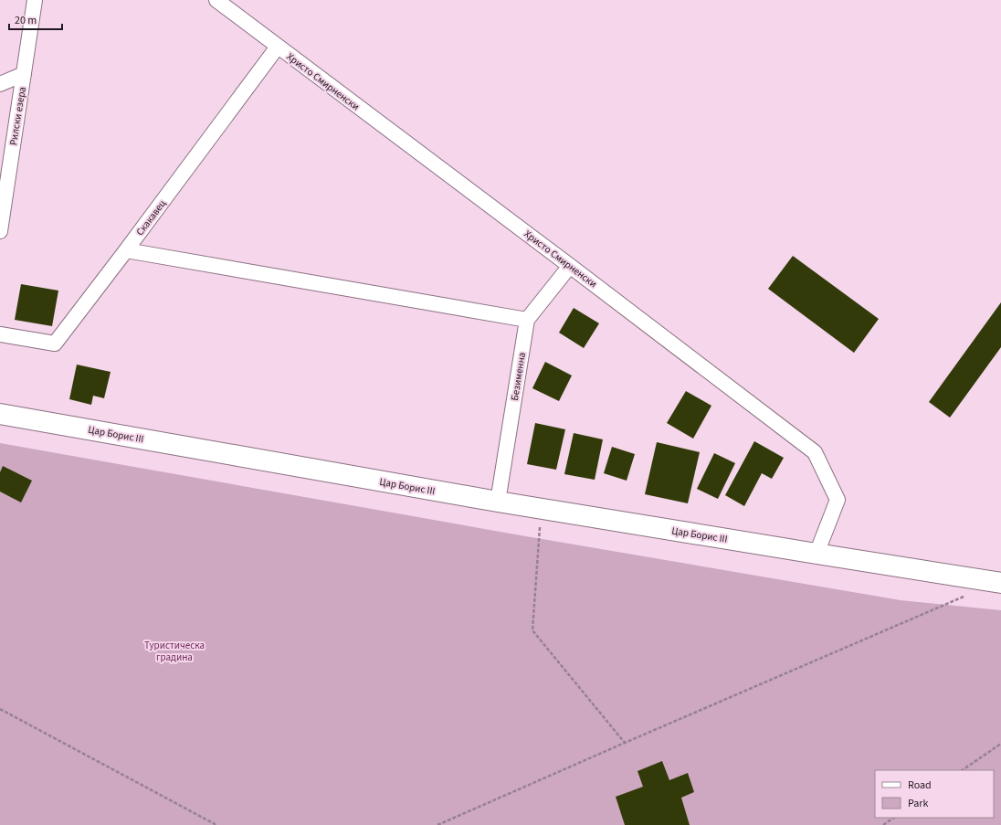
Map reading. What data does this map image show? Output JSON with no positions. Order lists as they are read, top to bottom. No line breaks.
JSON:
{"streets":{"main road":["Цар Борис III"],"street":["Христо Смирненски","Рилски езера","Скакавец","Безименна"]},"crossings":[["Христо Смирненски","Скакавец"],["Христо Смирненски","Безименна"],["Христо Смирненски","Цар Борис III"],["Безименна","Цар Борис III"]],"parks":["Туристическа градина"],"legend":["Road","Park"],"scale_bar":"20 m"}
